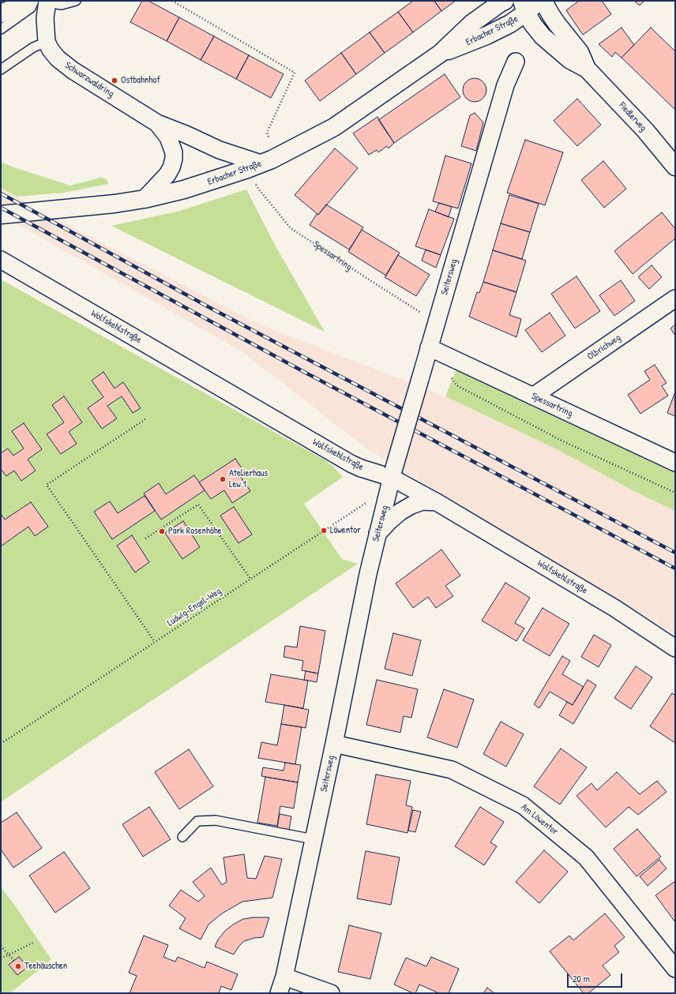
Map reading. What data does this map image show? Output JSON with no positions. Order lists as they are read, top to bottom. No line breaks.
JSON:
{"streets":{"street":["Erbacher Straße","Schwarzwaldring","Fiedlerweg","Spessartring","Seitersweg","Wolfskehlstraße","Olbrichweg","Am Löwentor"],"path":["Ludwig-Engel-Weg"]},"crossings":[["Erbacher Straße","Schwarzwaldring"],["Erbacher Straße","Fiedlerweg"],["Erbacher Straße","Spessartring"],["Schwarzwaldring","Spessartring"],["Spessartring","Seitersweg"],["Spessartring","Olbrichweg"],["Seitersweg","Wolfskehlstraße"],["Seitersweg","Am Löwentor"]],"places":["Ostbahnhof","Atelierhaus Lew 1","Löwentor","Park Rosenhöhe","Teehäuschen"],"scale_bar":"20 m"}
